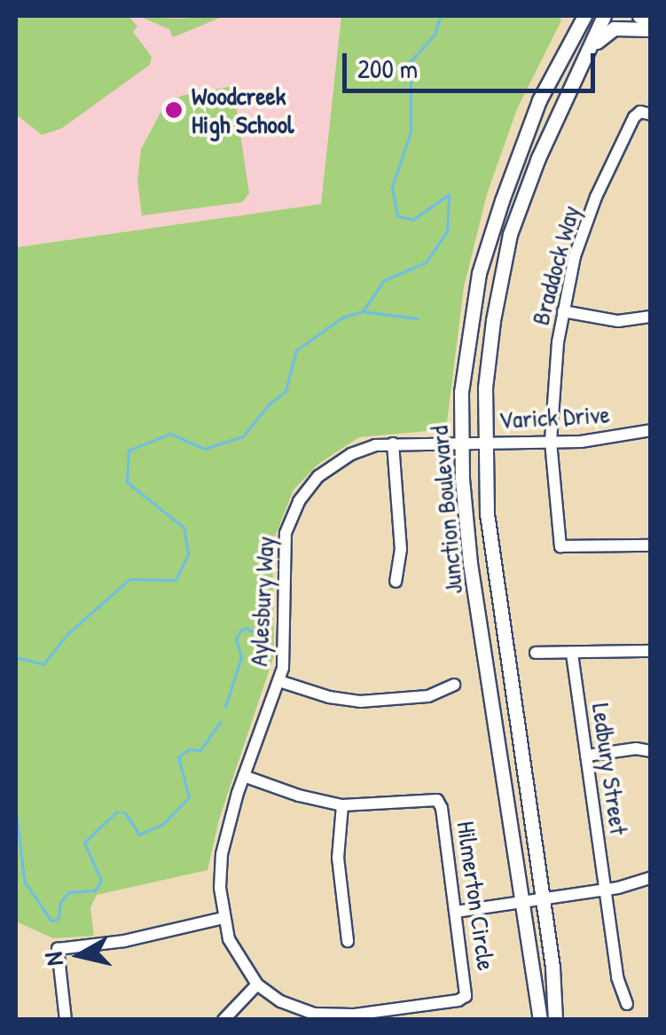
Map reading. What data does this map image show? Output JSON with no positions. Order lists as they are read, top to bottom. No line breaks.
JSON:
{"streets":{"main road":["Junction Boulevard"],"street":["Braddock Way","Varick Drive","Aylesbury Way","Ledbury Street","Hilmerton Circle"]},"crossings":[["Braddock Way","Varick Drive"],["Varick Drive","Junction Boulevard"],["Varick Drive","Aylesbury Way"],["Junction Boulevard","Aylesbury Way"],["Aylesbury Way","Hilmerton Circle"]],"places":["Woodcreek High School"],"scale_bar":"200 m","north":"left"}
